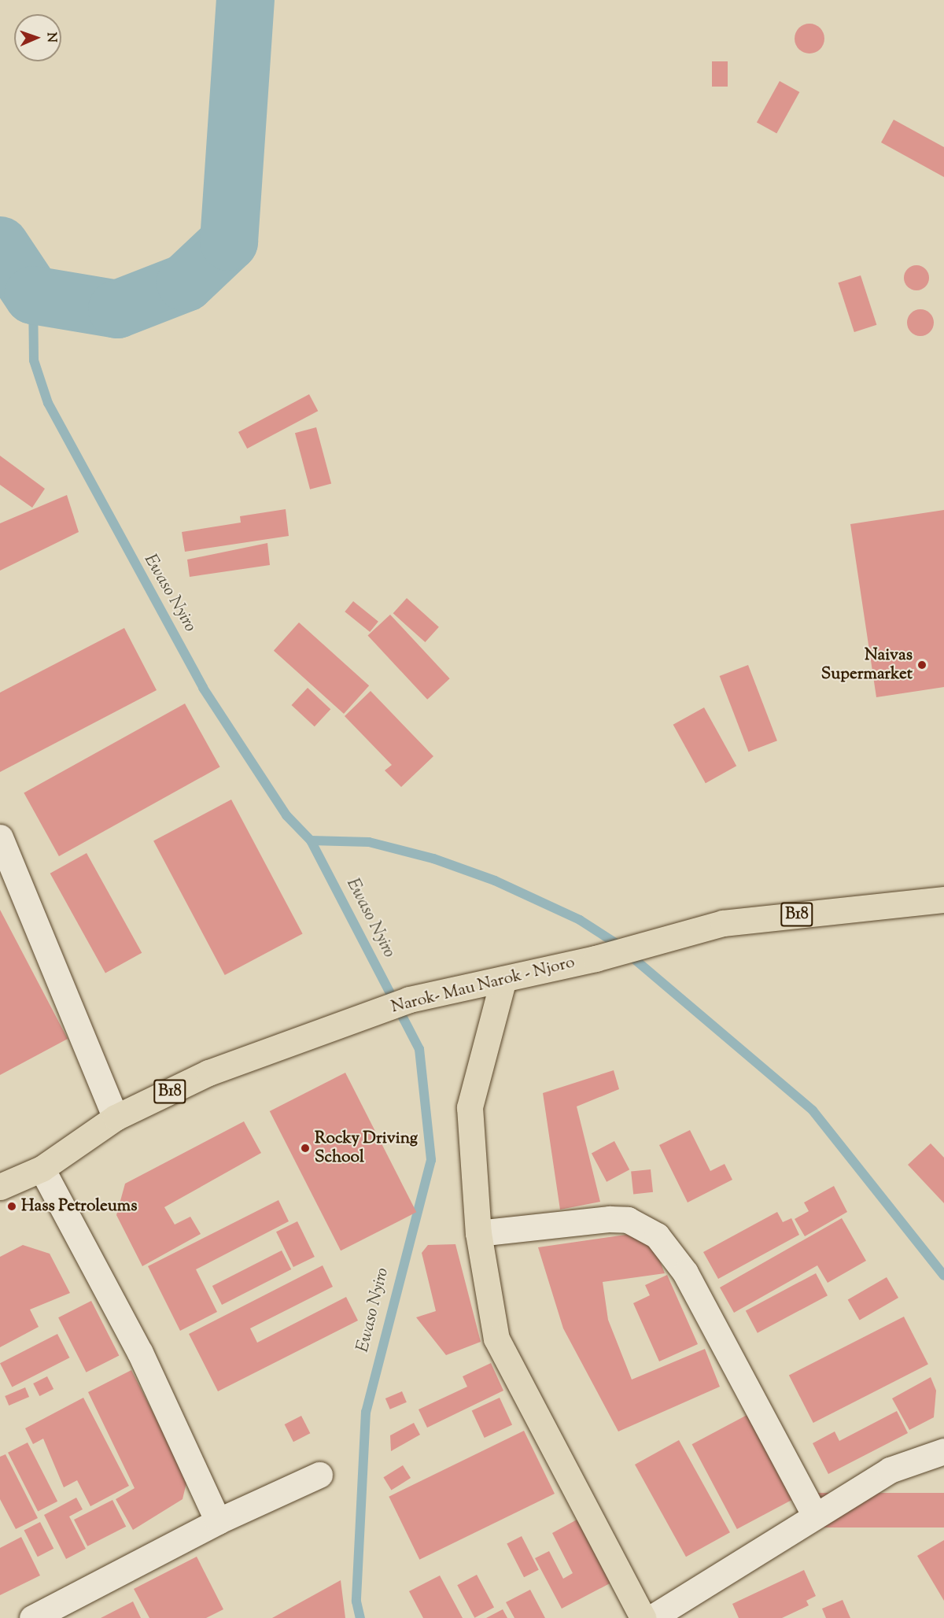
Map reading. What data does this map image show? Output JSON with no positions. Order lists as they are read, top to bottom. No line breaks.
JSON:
{"streets":{"main road":["B18","Narok- Mau Narok - Njoro"]},"water":["Ewaso Nyiro"],"places":["Naivas Supermarket","Rocky Driving School","Hass Petroleums"],"north":"right"}
